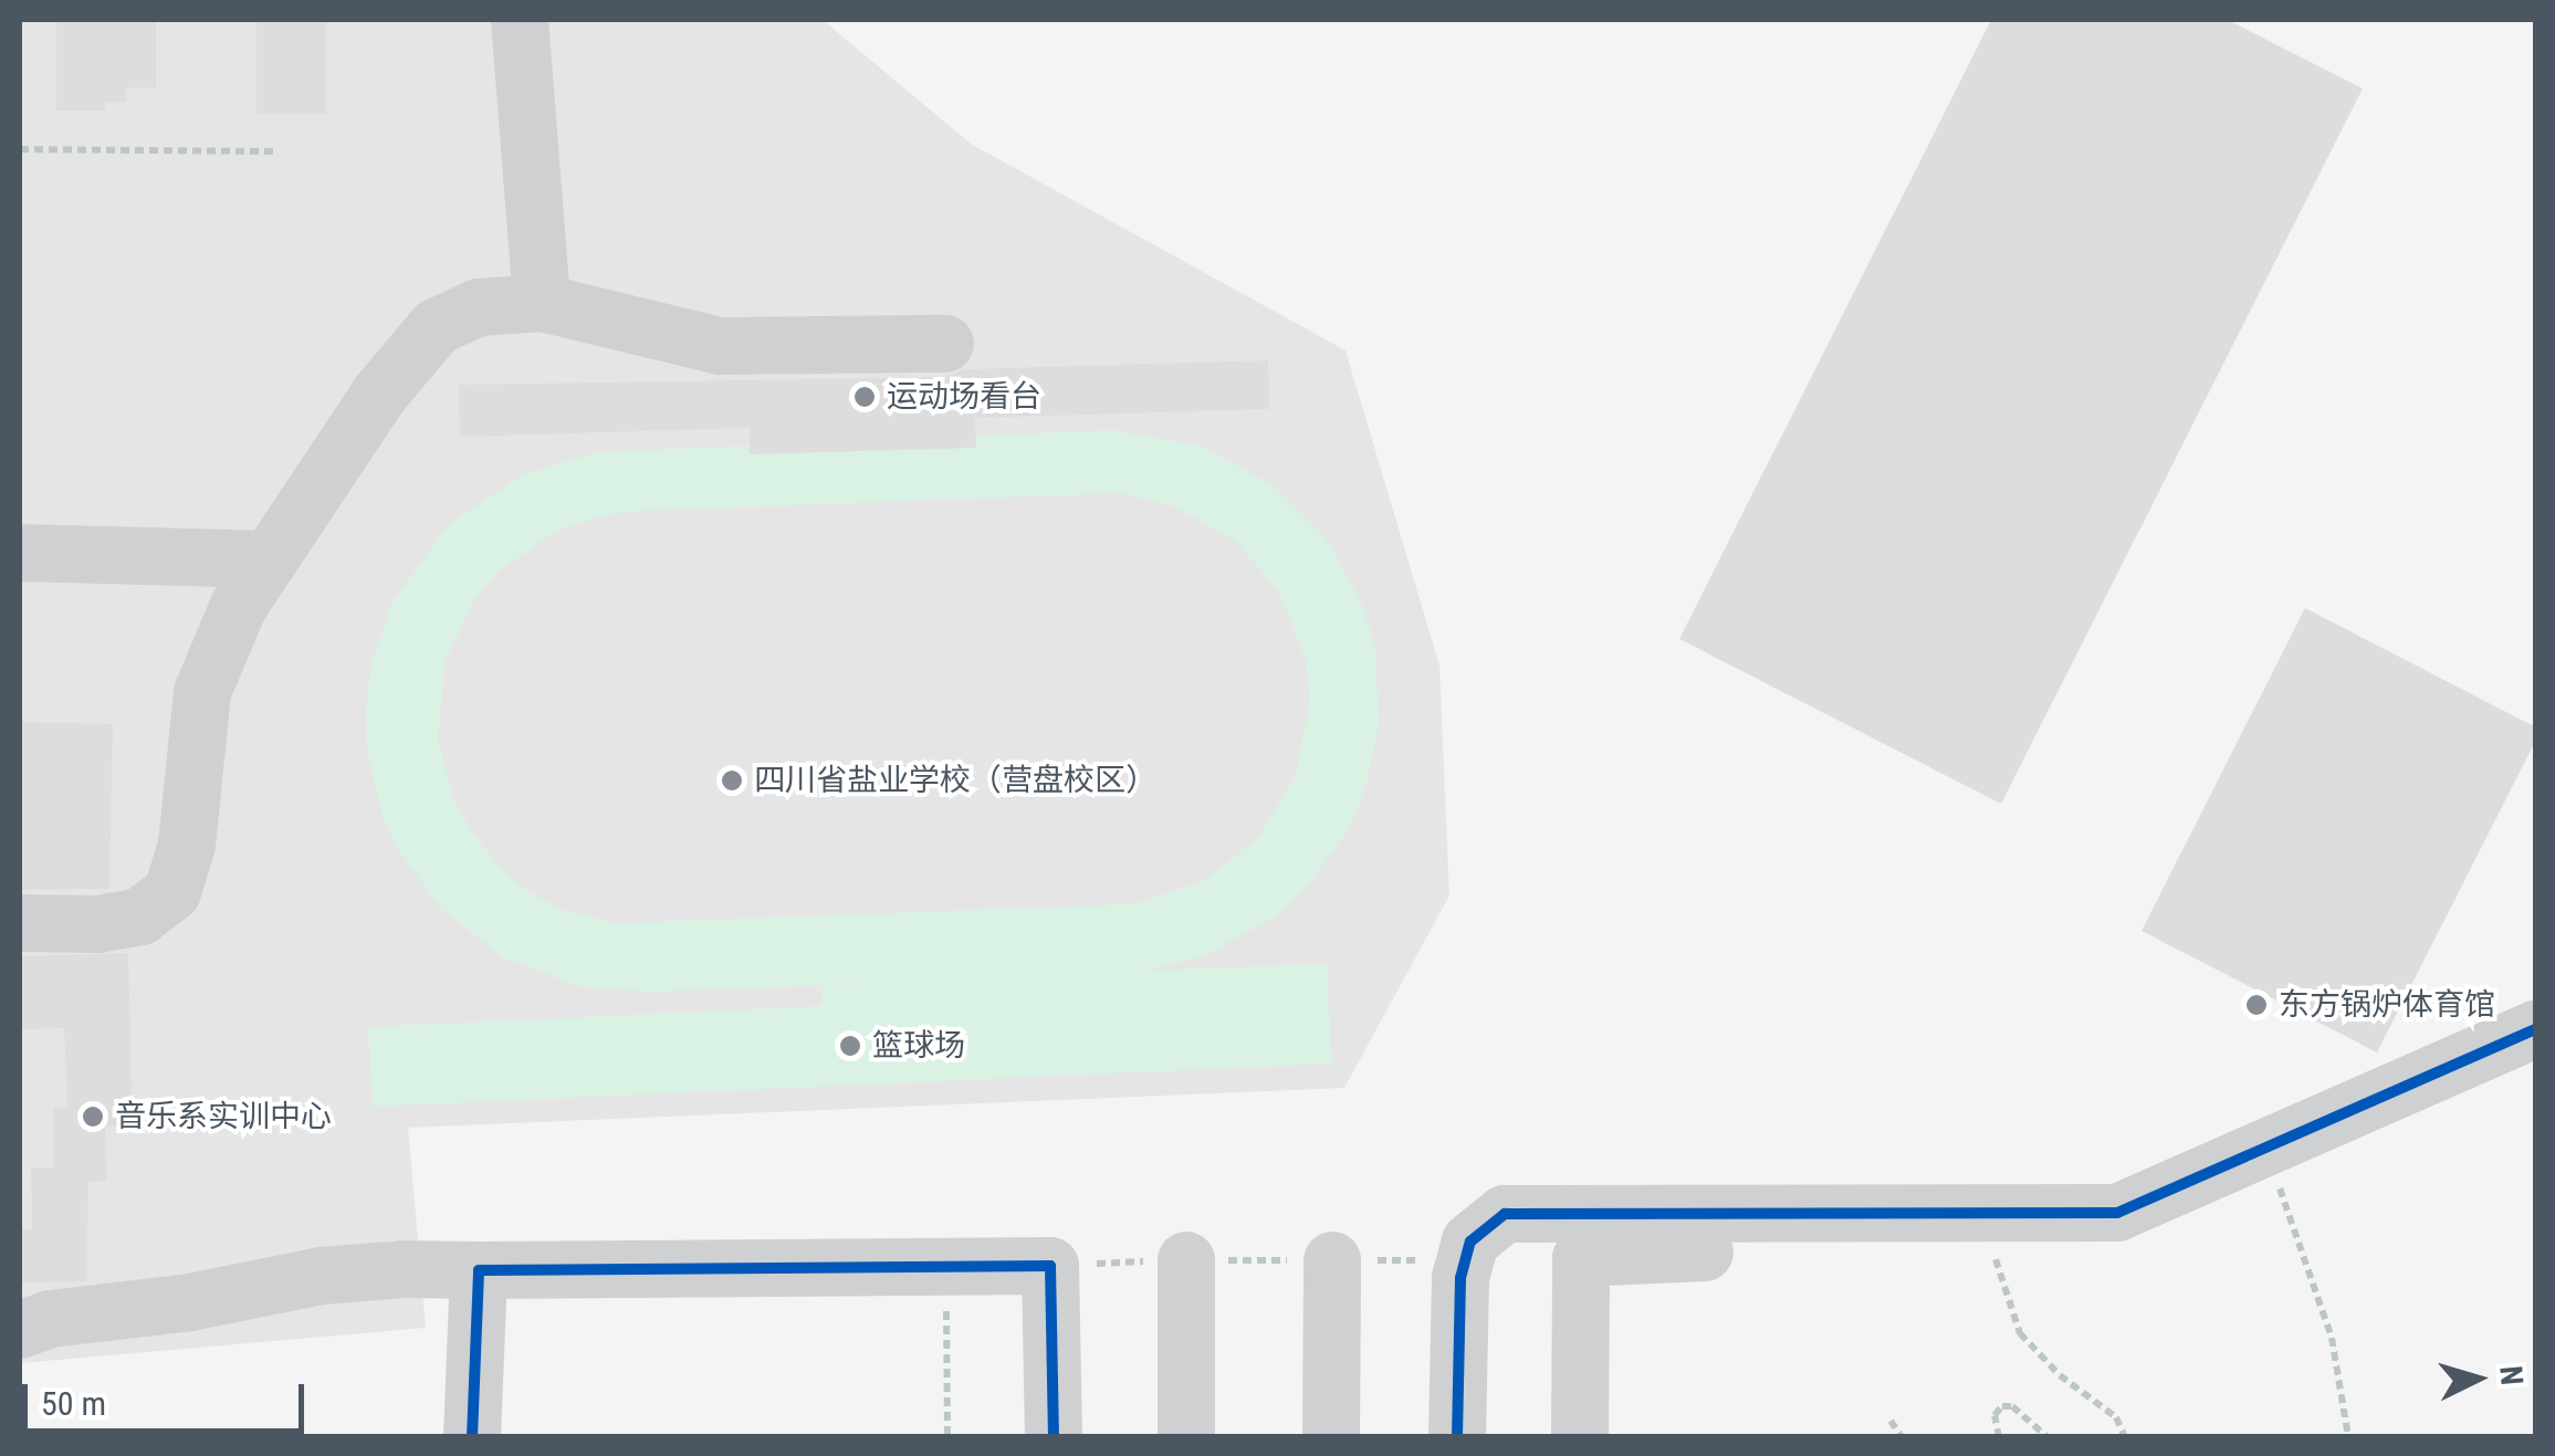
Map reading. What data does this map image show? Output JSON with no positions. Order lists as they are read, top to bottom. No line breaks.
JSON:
{"places":["运动场看台","四川省盐业学校（营盘校区）","东方锅炉体育馆","篮球场","音乐系实训中心"],"scale_bar":"50 m","north":"right"}
